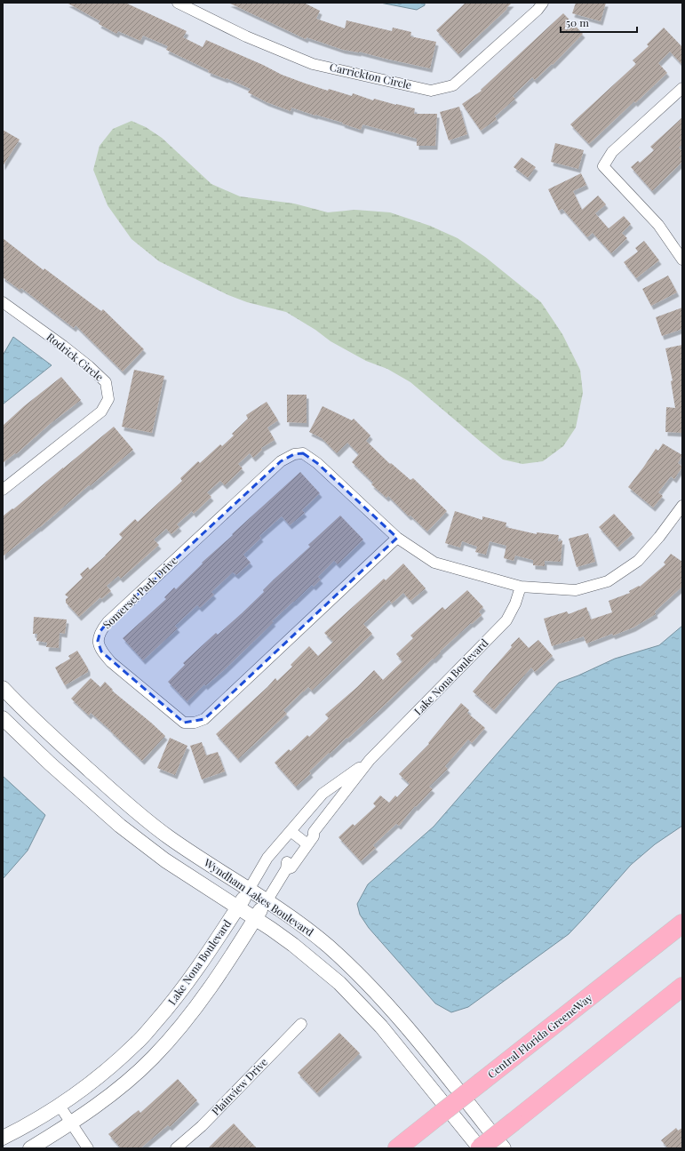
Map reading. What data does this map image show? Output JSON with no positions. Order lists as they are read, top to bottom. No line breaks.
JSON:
{"streets":{"highway":["Central Florida GreeneWay"],"street":["Carrickton Circle","Rodrick Circle","Somerset Park Drive","Lake Nona Boulevard","Wyndham Lakes Boulevard","Plainview Drive"]},"crossings":[["Somerset Park Drive","Lake Nona Boulevard"],["Lake Nona Boulevard","Wyndham Lakes Boulevard"]],"scale_bar":"50 m"}
